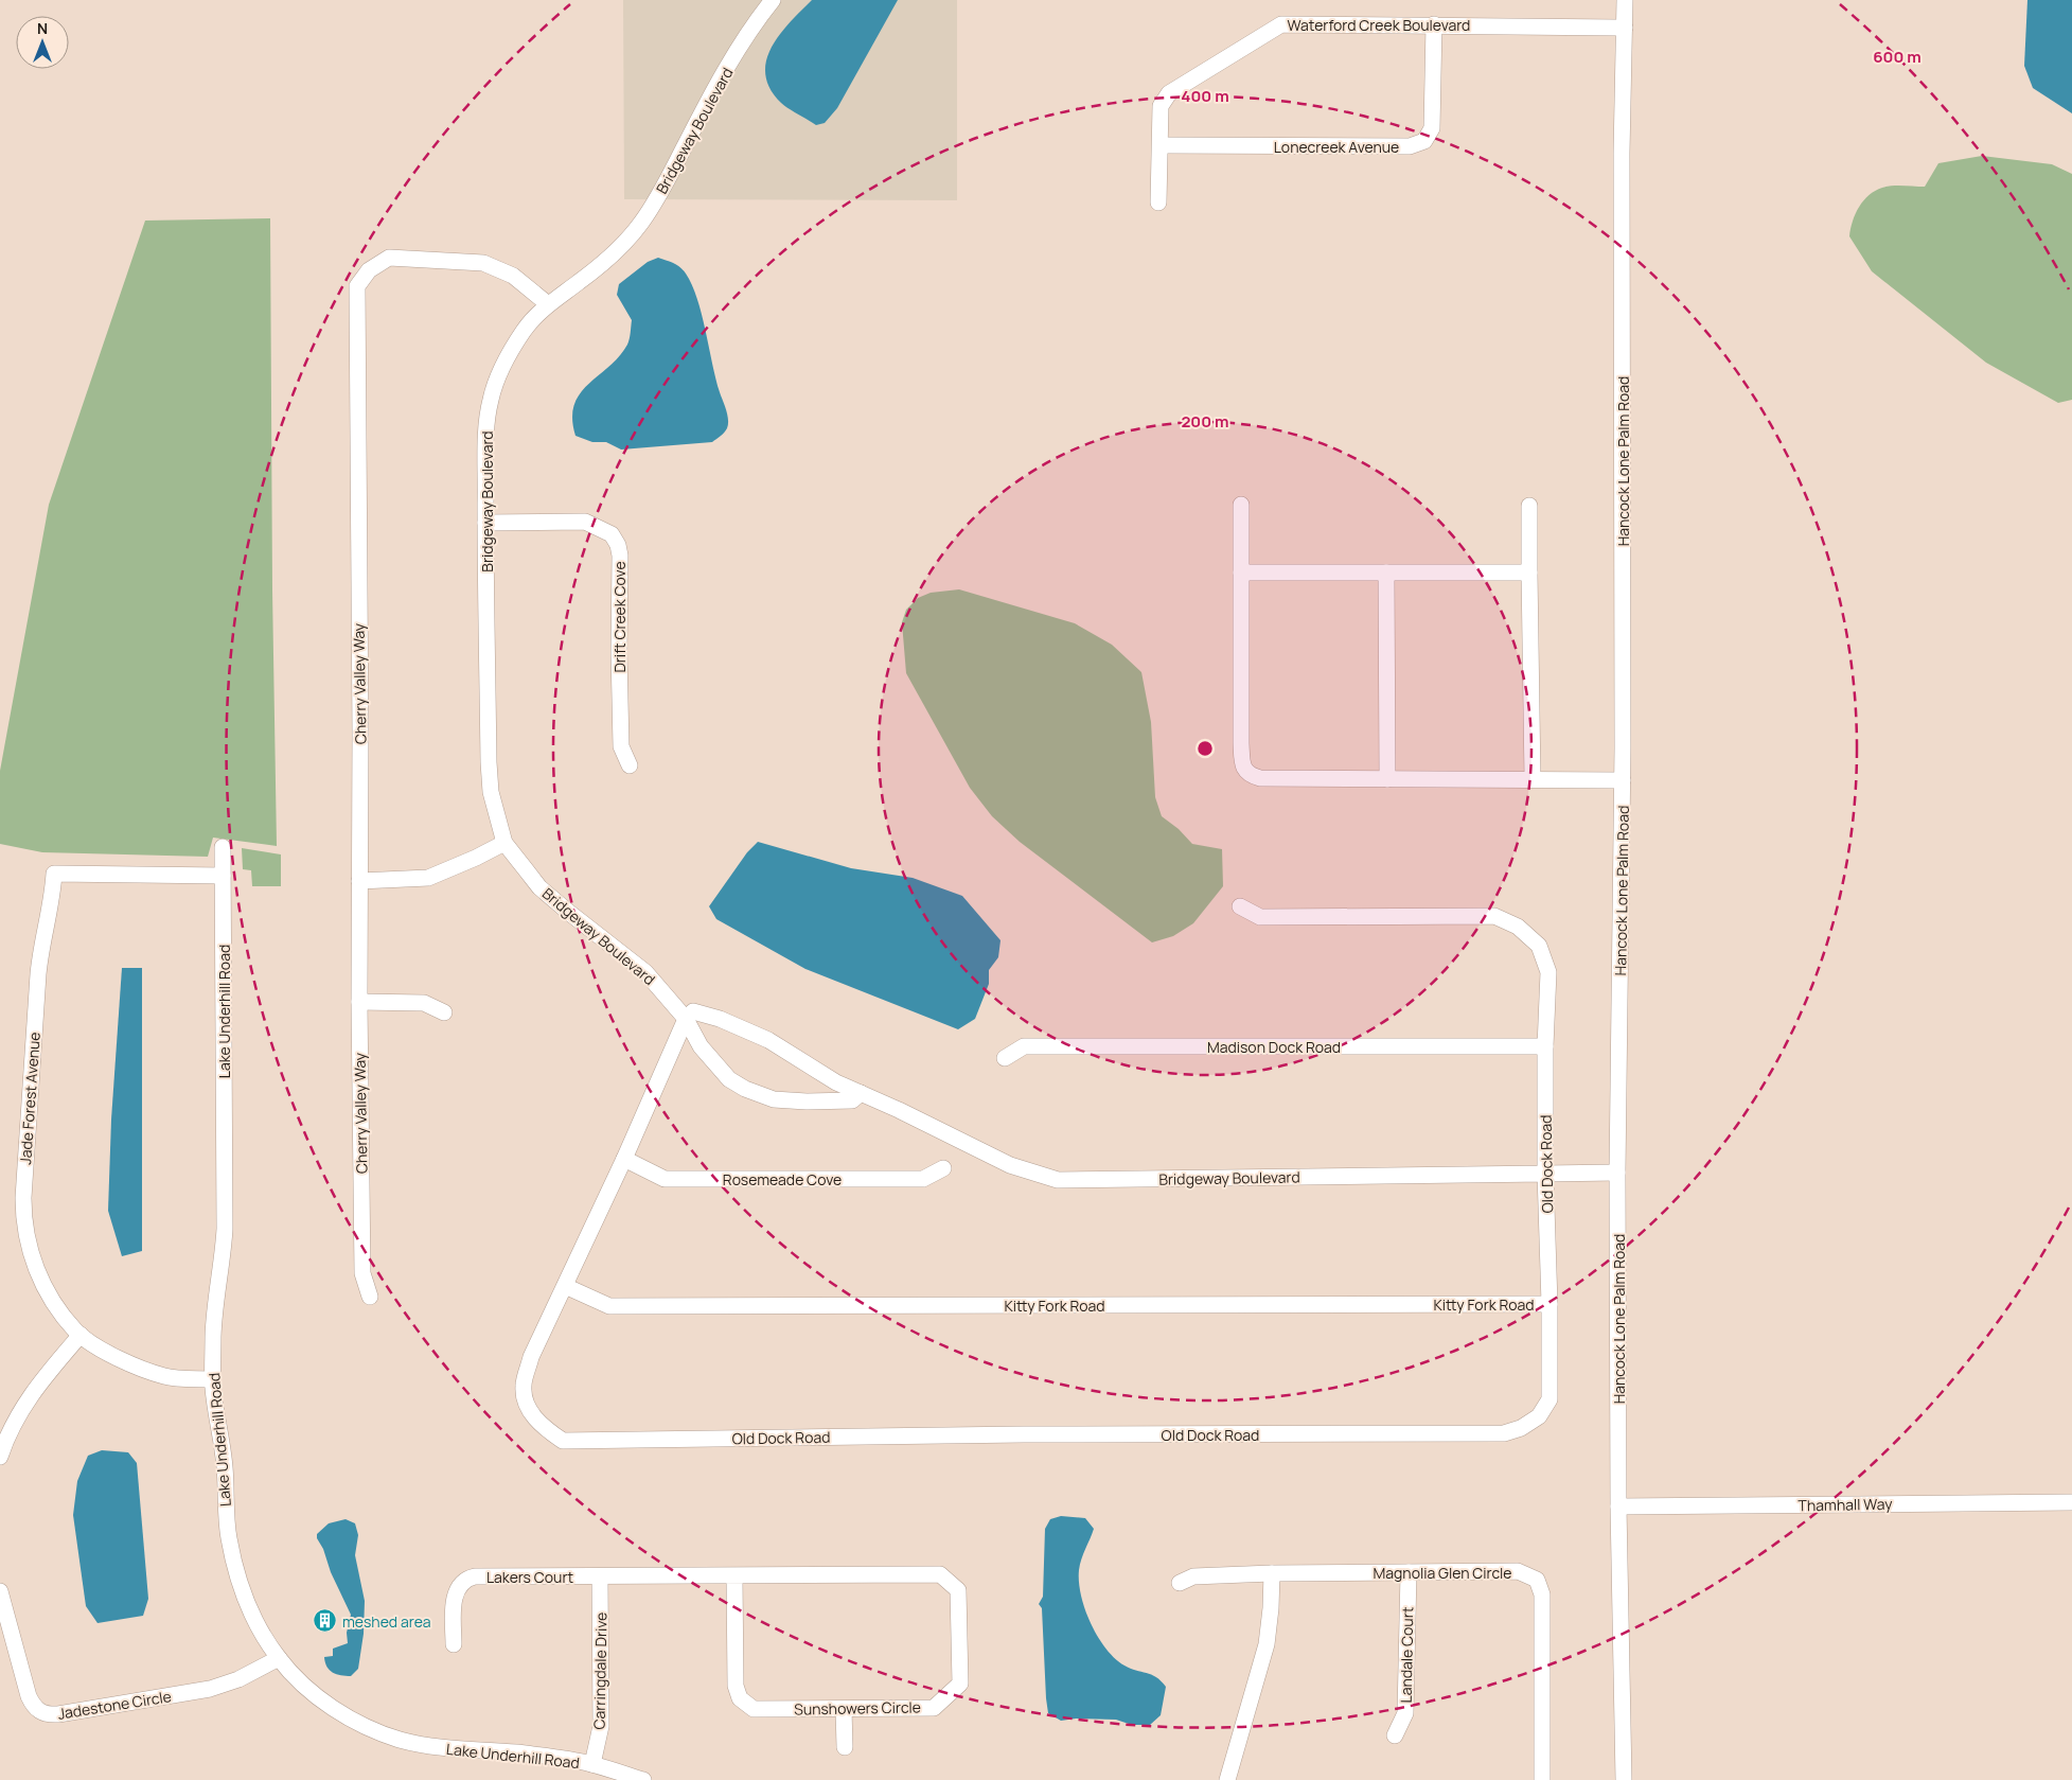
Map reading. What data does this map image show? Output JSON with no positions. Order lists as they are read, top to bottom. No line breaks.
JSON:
{"streets":{"street":["Waterford Creek Boulevard","Bridgeway Boulevard","Lonecreek Avenue","Hancock Lone Palm Road","Drift Creek Cove","Cherry Valley Way","Lake Underhill Road","Madison Dock Road","Jade Forest Avenue","Old Dock Road","Rosemeade Cove","Kitty Fork Road","Thamhall Way","Magnolia Glen Circle","Lakers Court","Landale Court","Carringdale Drive","Jadestone Circle","Sunshowers Circle"]},"crossings":[["Waterford Creek Boulevard","Lonecreek Avenue"],["Waterford Creek Boulevard","Hancock Lone Palm Road"],["Bridgeway Boulevard","Hancock Lone Palm Road"],["Bridgeway Boulevard","Drift Creek Cove"],["Bridgeway Boulevard","Cherry Valley Way"],["Bridgeway Boulevard","Old Dock Road"],["Hancock Lone Palm Road","Thamhall Way"],["Lake Underhill Road","Jade Forest Avenue"],["Lake Underhill Road","Carringdale Drive"],["Lake Underhill Road","Jadestone Circle"],["Madison Dock Road","Old Dock Road"],["Old Dock Road","Rosemeade Cove"],["Old Dock Road","Kitty Fork Road"],["Magnolia Glen Circle","Landale Court"],["Lakers Court","Carringdale Drive"],["Lakers Court","Sunshowers Circle"],["Carringdale Drive","Sunshowers Circle"]],"places":{"building":["meshed area"]},"north":"top","rings":["600 m","400 m","200 m"]}
